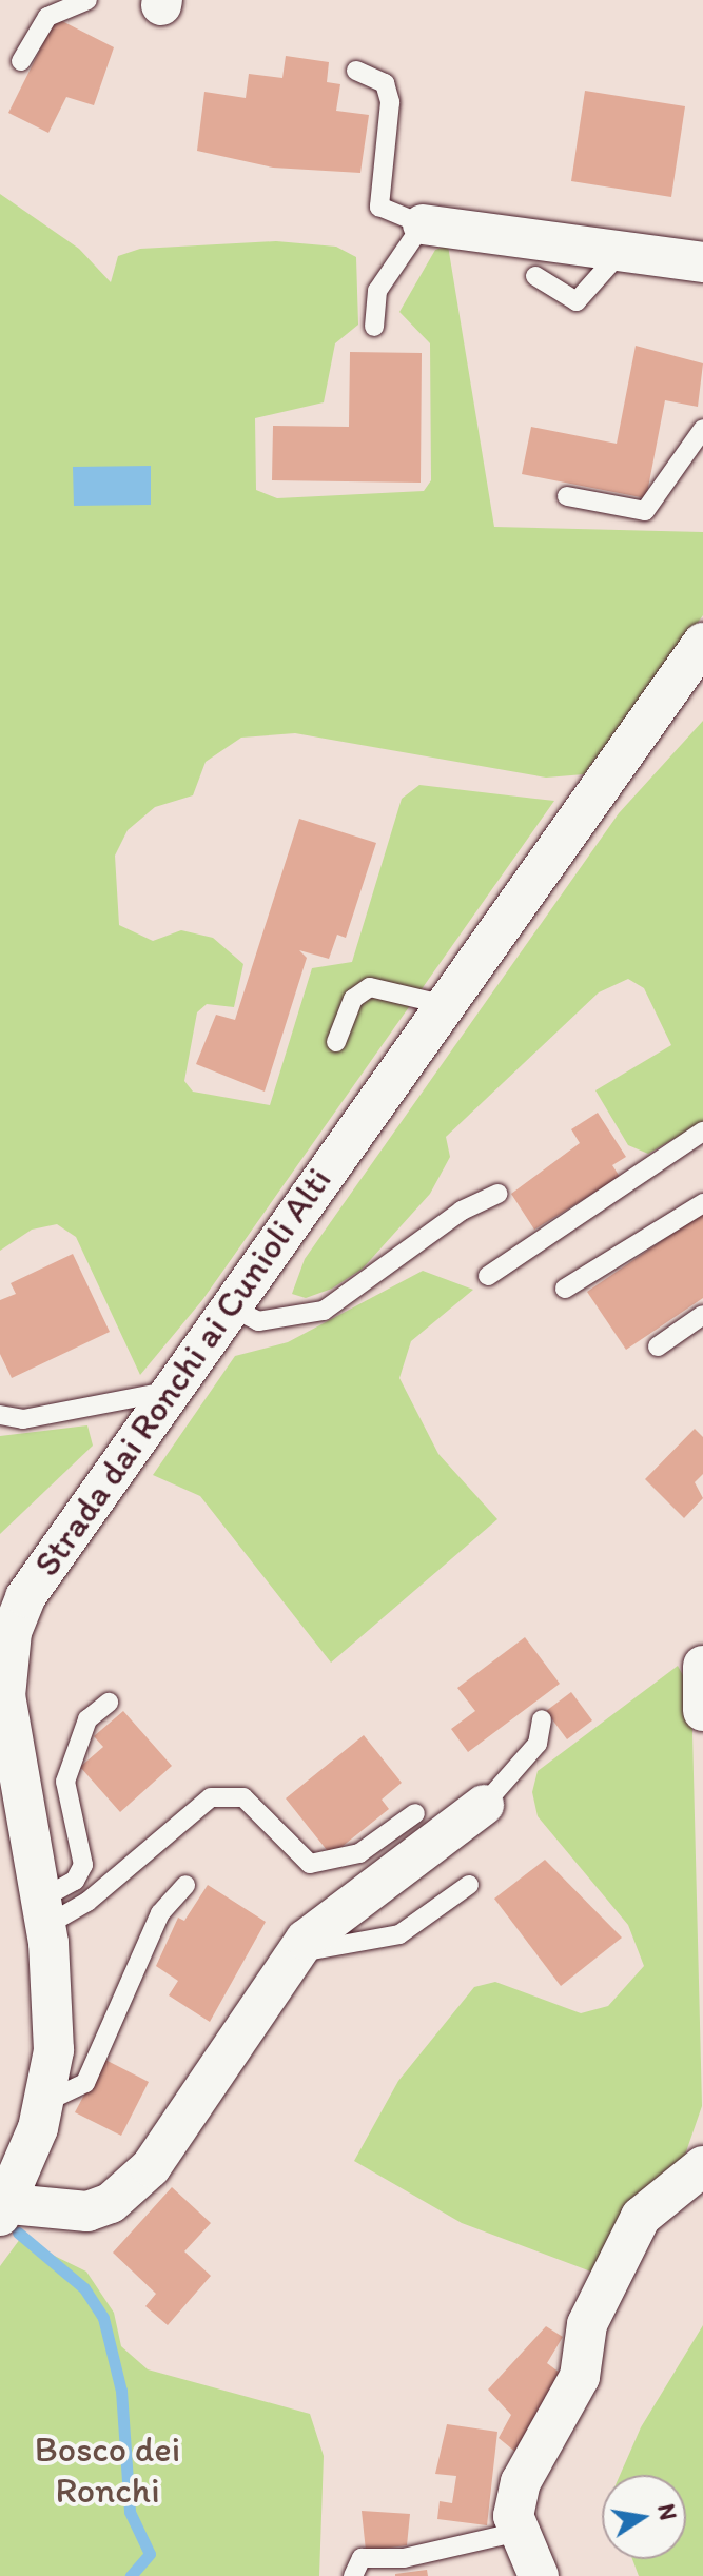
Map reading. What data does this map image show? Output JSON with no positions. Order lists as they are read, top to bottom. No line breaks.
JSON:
{"streets":{"street":["Strada dai Ronchi ai Cunioli Alti"]},"parks":["Bosco dei Ronchi"],"north":"right"}
